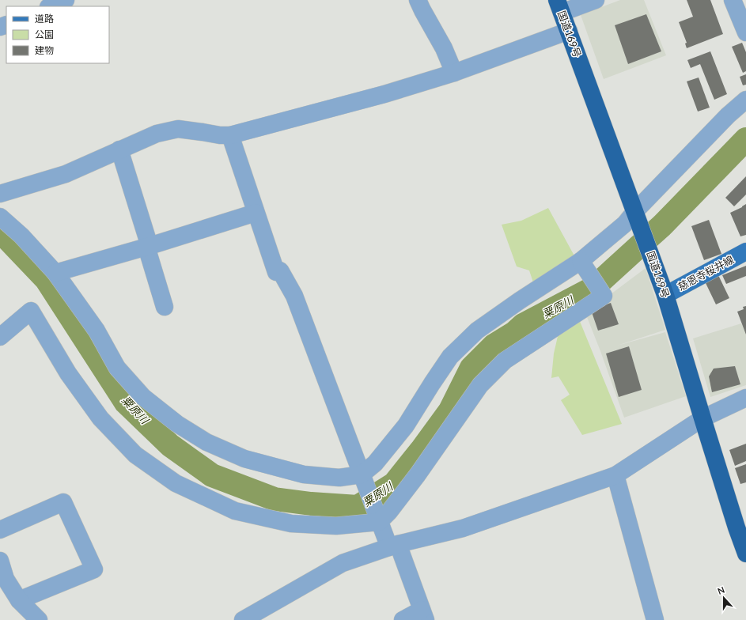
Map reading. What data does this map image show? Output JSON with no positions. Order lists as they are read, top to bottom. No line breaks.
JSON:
{"streets":{"highway":["国道169号"],"main road":["慈恩寺桜井線"]},"crossings":[["国道169号","慈恩寺桜井線"]],"water":["粟原川"],"legend":["道路","公園","建物"],"north":"top"}
